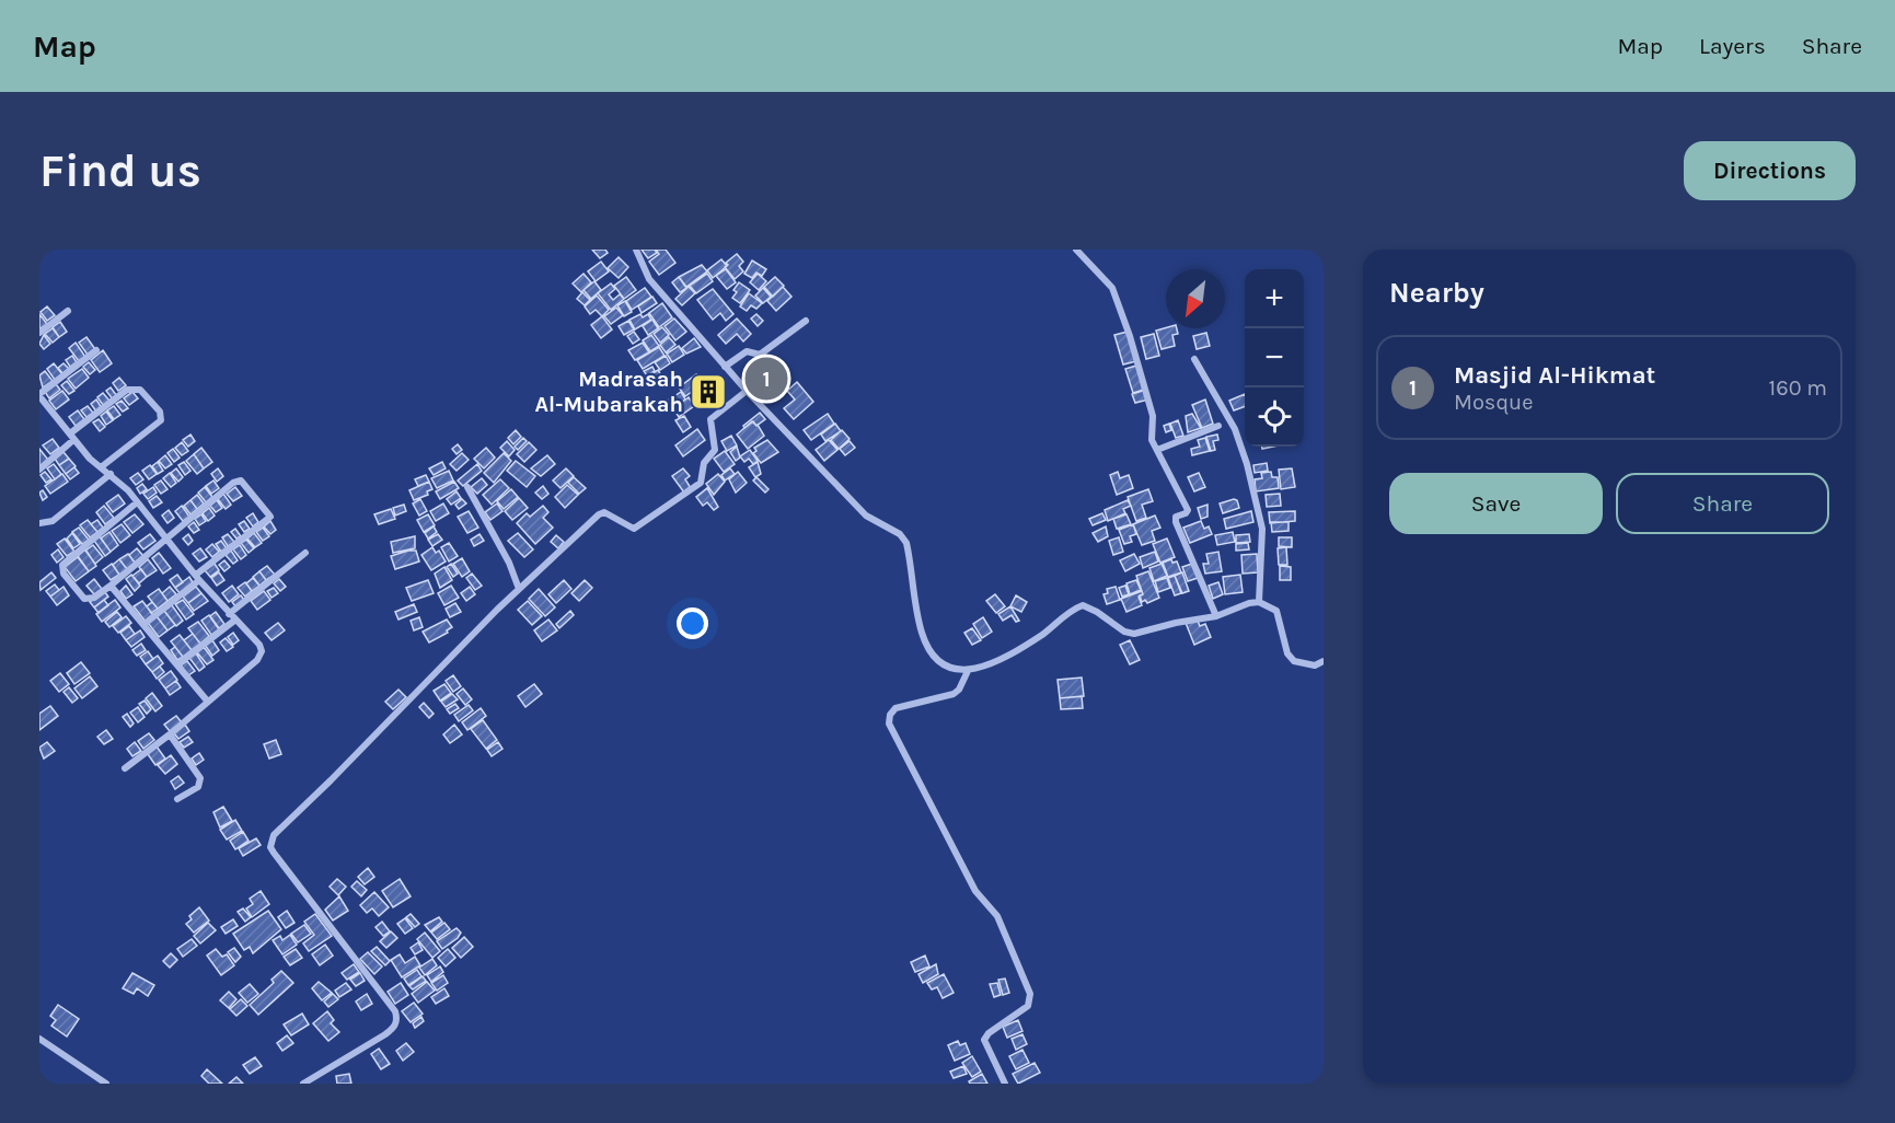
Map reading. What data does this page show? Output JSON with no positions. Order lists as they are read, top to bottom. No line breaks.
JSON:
{"places":{"building":["Madrasah Al-Mubarakah"]},"north":"bottom left","page":{"header":"Map","nav":["Map","Layers","Share"],"buttons":["Directions",["Save","Share"]],"title":"Find us","heading":"Nearby","map_buttons":["+","−"],"list":[{"mark":"1","name":"Masjid Al-Hikmat","note":"Mosque","value":"160 m"}],"pins":"1"}}
